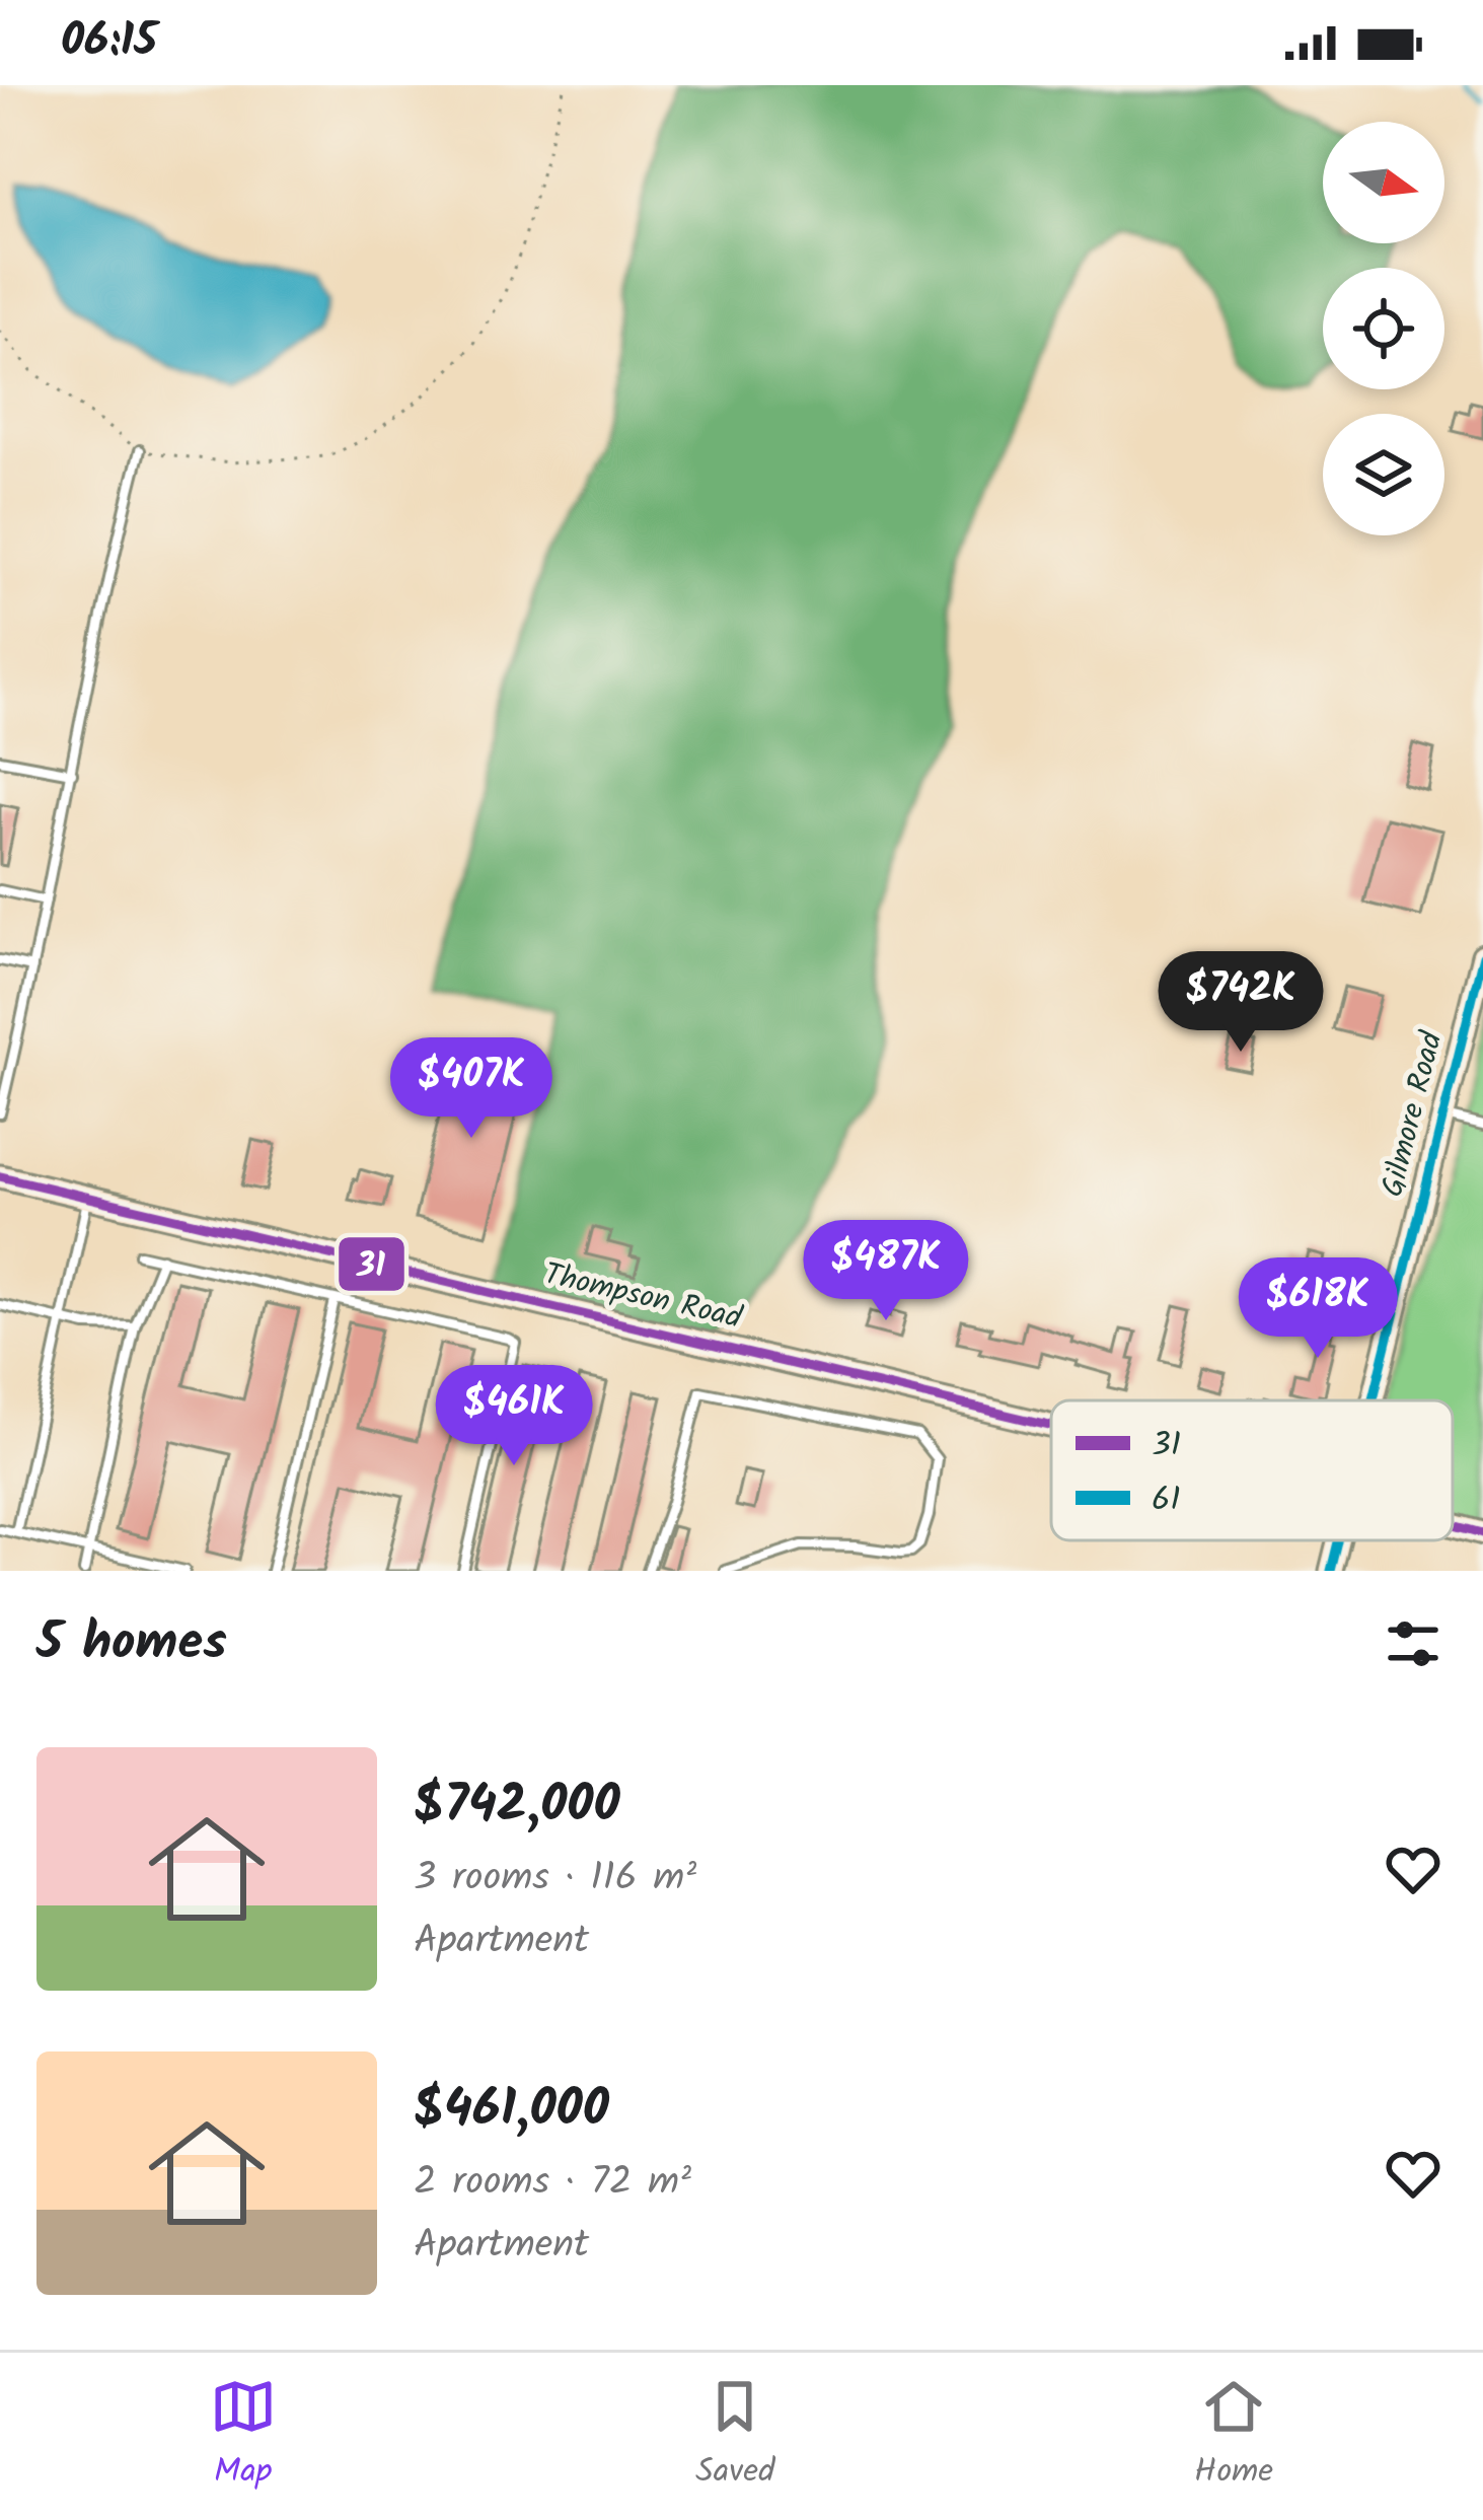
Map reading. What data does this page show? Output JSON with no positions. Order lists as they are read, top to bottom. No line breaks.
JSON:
{"streets":{"main road":["Gilmore Road","Thompson Road"]},"lines":["transit line 61","transit line 31"],"legend":["31","61"],"north":"right","page":{"status":"06:15","price":["$742K","$407K","$487K","$618K","$461K"],"heading":"5 homes","list":[{"name":"$742,000","note":"3 rooms · 116 m² · Apartment"},{"name":"$461,000","note":"2 rooms · 72 m² · Apartment"}],"tabs":["Map","Saved","Home"]}}
